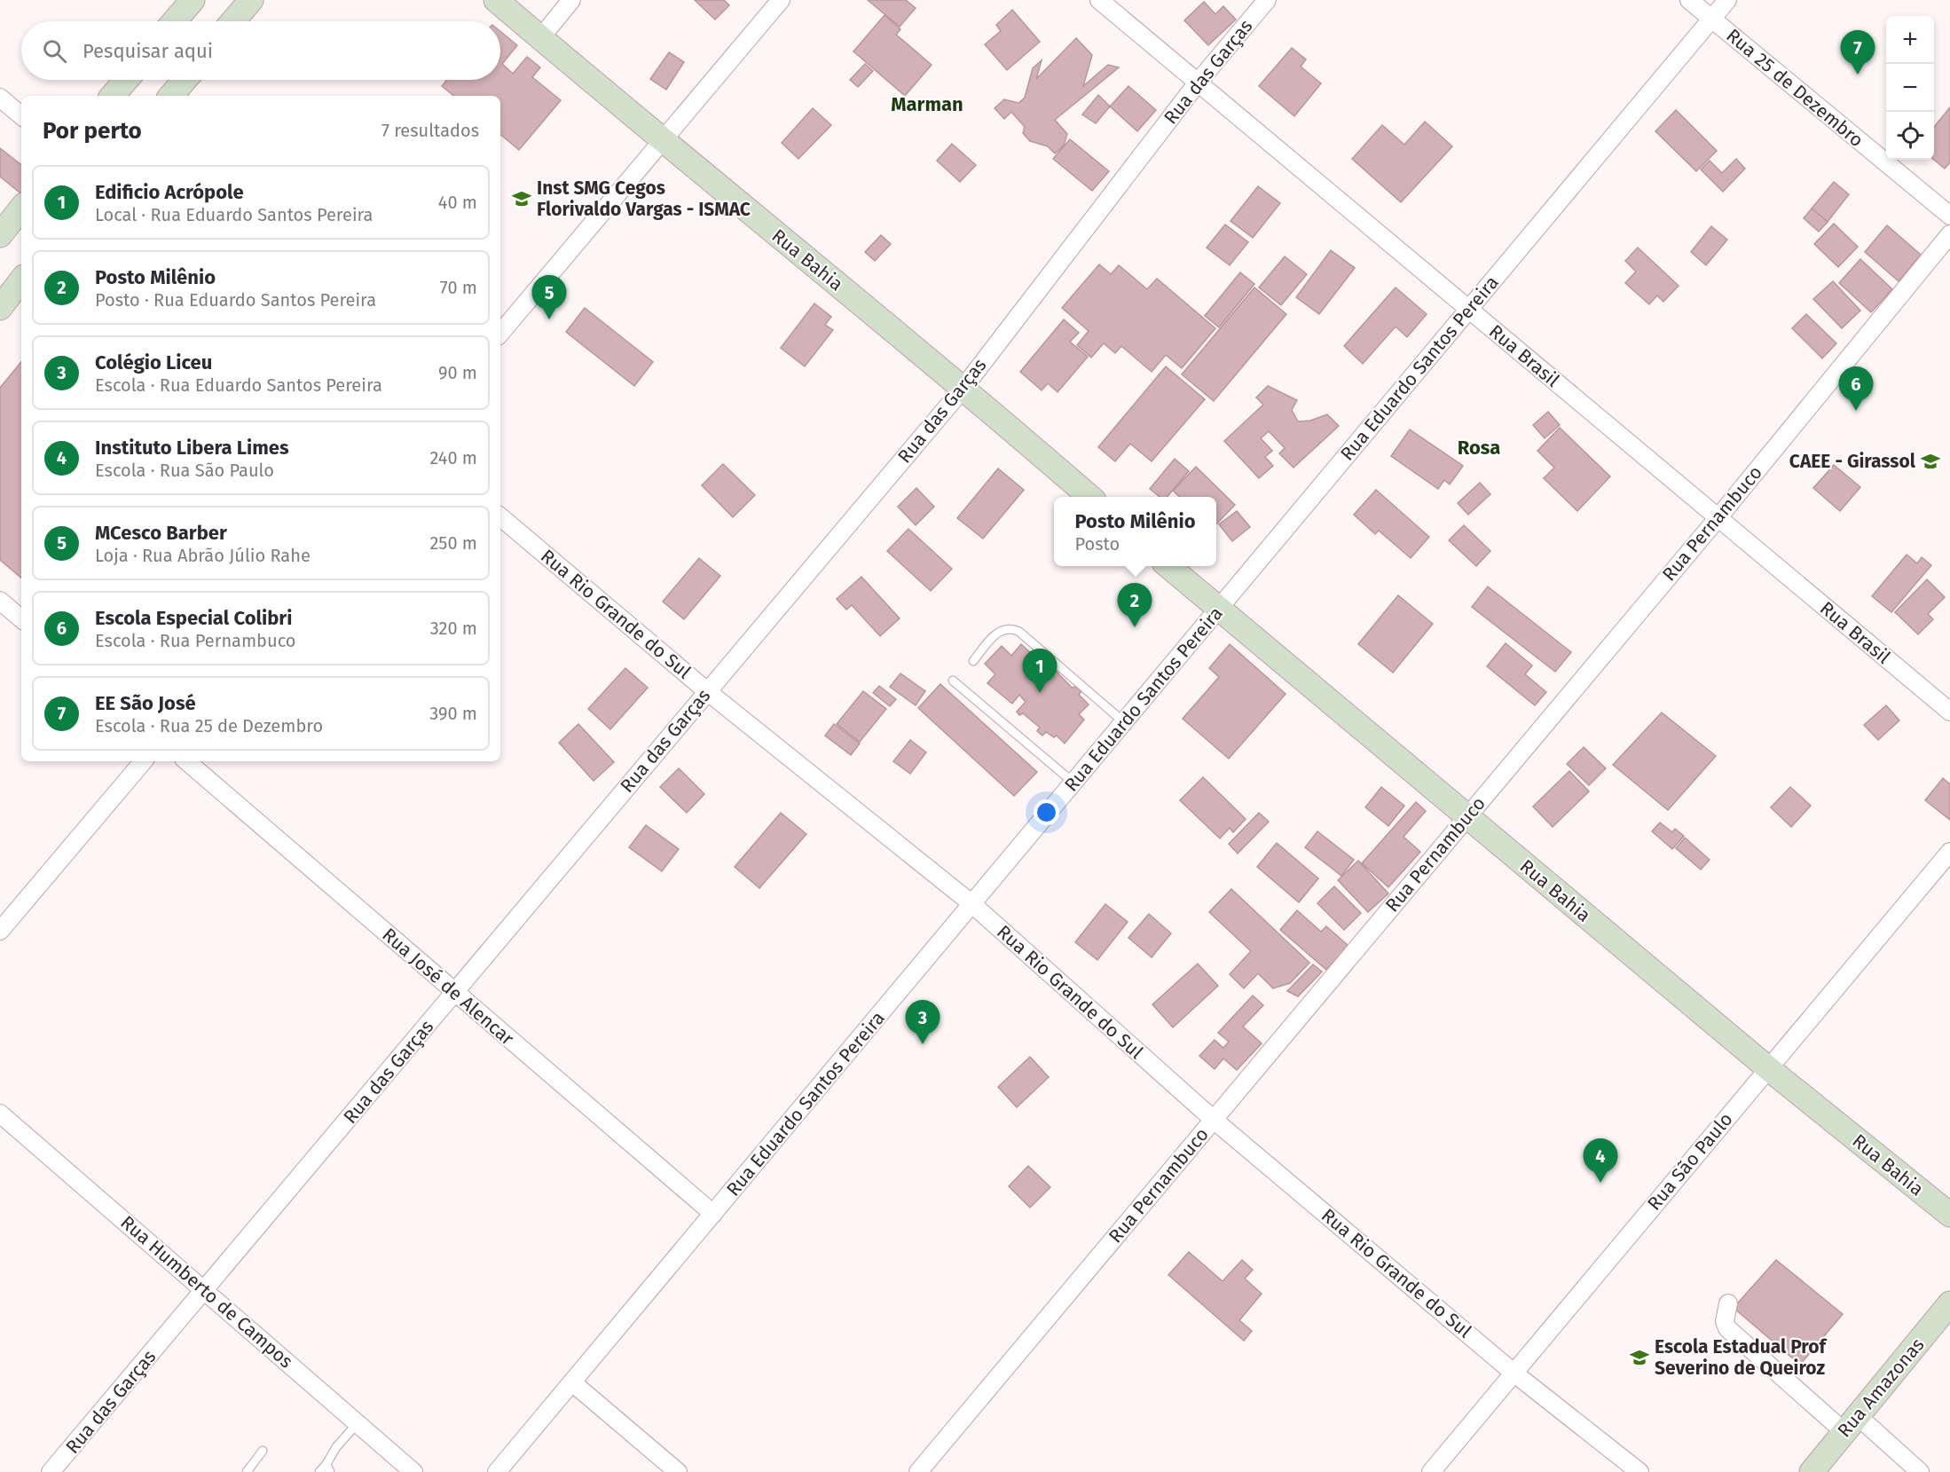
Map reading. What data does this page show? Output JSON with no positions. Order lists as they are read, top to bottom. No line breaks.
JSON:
{"streets":{"main road":["Rua Bahia","Rua Amazonas"],"street":["Rua das Garças","Rua 25 de Dezembro","Rua Brasil","Rua Eduardo Santos Pereira","Rua Pernambuco","Rua Rio Grande do Sul","Rua José de Alencar","Rua São Paulo","Rua Humberto de Campos"]},"crossings":[["Rua das Garças","Rua Bahia"],["Rua das Garças","Rua Brasil"],["Rua das Garças","Rua Rio Grande do Sul"],["Rua das Garças","Rua José de Alencar"],["Rua das Garças","Rua Humberto de Campos"],["Rua 25 de Dezembro","Rua Eduardo Santos Pereira"],["Rua Bahia","Rua Eduardo Santos Pereira"],["Rua Bahia","Rua Pernambuco"],["Rua Bahia","Rua São Paulo"],["Rua Brasil","Rua Eduardo Santos Pereira"],["Rua Brasil","Rua Pernambuco"],["Rua Eduardo Santos Pereira","Rua Rio Grande do Sul"],["Rua Eduardo Santos Pereira","Rua José de Alencar"],["Rua Pernambuco","Rua Rio Grande do Sul"],["Rua Rio Grande do Sul","Rua São Paulo"]],"districts":["Marman","Rosa"],"places":{"school or university":["Inst SMG Cegos Florivaldo Vargas - ISMAC","CAEE - Girassol","Escola Estadual Prof Severino de Queiroz"]},"page":{"map_buttons":["+","−"],"search":"Pesquisar aqui","pins":["7","5","6","2","1","3","4"],"heading":["Por perto","7 resultados"],"list":[{"mark":"1","name":"Edificio Acrópole","note":"Local · Rua Eduardo Santos Pereira","value":"40 m"},{"mark":"2","name":"Posto Milênio","note":"Posto · Rua Eduardo Santos Pereira","value":"70 m"},{"mark":"3","name":"Colégio Liceu","note":"Escola · Rua Eduardo Santos Pereira","value":"90 m"},{"mark":"4","name":"Instituto Libera Limes","note":"Escola · Rua São Paulo","value":"240 m"},{"mark":"5","name":"MCesco Barber","note":"Loja · Rua Abrão Júlio Rahe","value":"250 m"},{"mark":"6","name":"Escola Especial Colibri","note":"Escola · Rua Pernambuco","value":"320 m"},{"mark":"7","name":"EE São José","note":"Escola · Rua 25 de Dezembro","value":"390 m"}],"popup":["Posto Milênio","Posto"]}}
